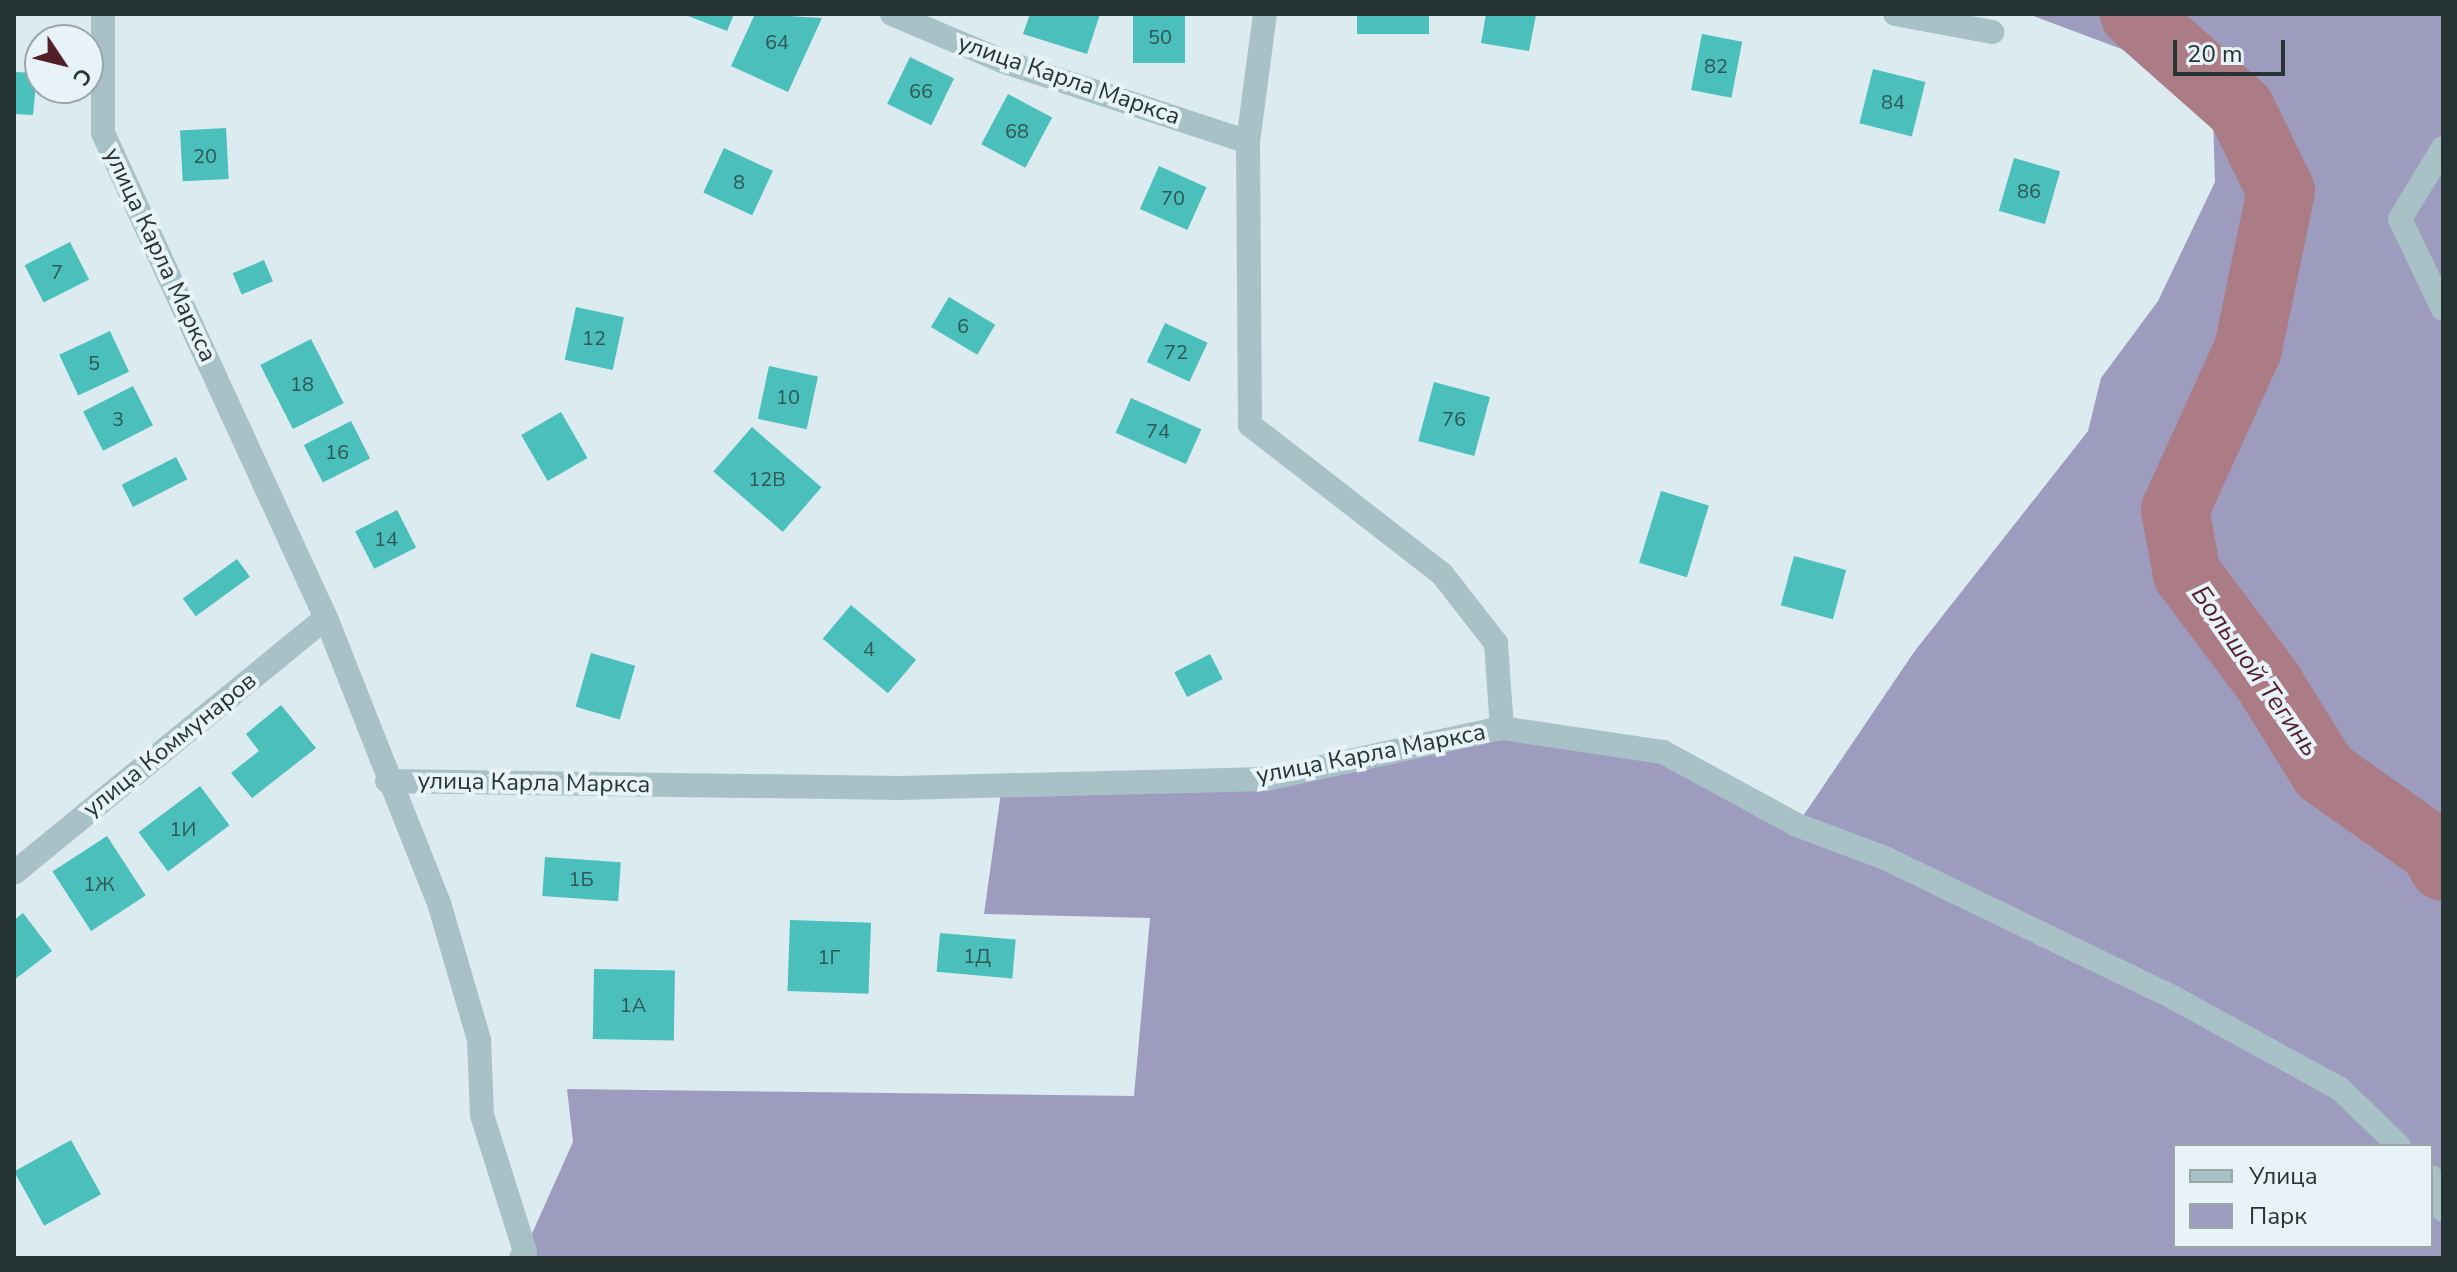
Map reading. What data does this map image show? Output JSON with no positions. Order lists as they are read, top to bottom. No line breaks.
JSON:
{"streets":{"street":["улица Карла Маркса","улица Коммунаров"]},"crossings":[["улица Карла Маркса","улица Коммунаров"]],"water":["Большой Тегинь"],"house_numbers":["50","64","82","66","84","68","20","8","86","70","7","6","12","72","5","18","10","3","76","74","16","12В","14","4","1И","1Б","1Ж","1Д","1Г","1А"],"legend":["Улица","Парк"],"scale_bar":"20 m","north":"bottom right"}
